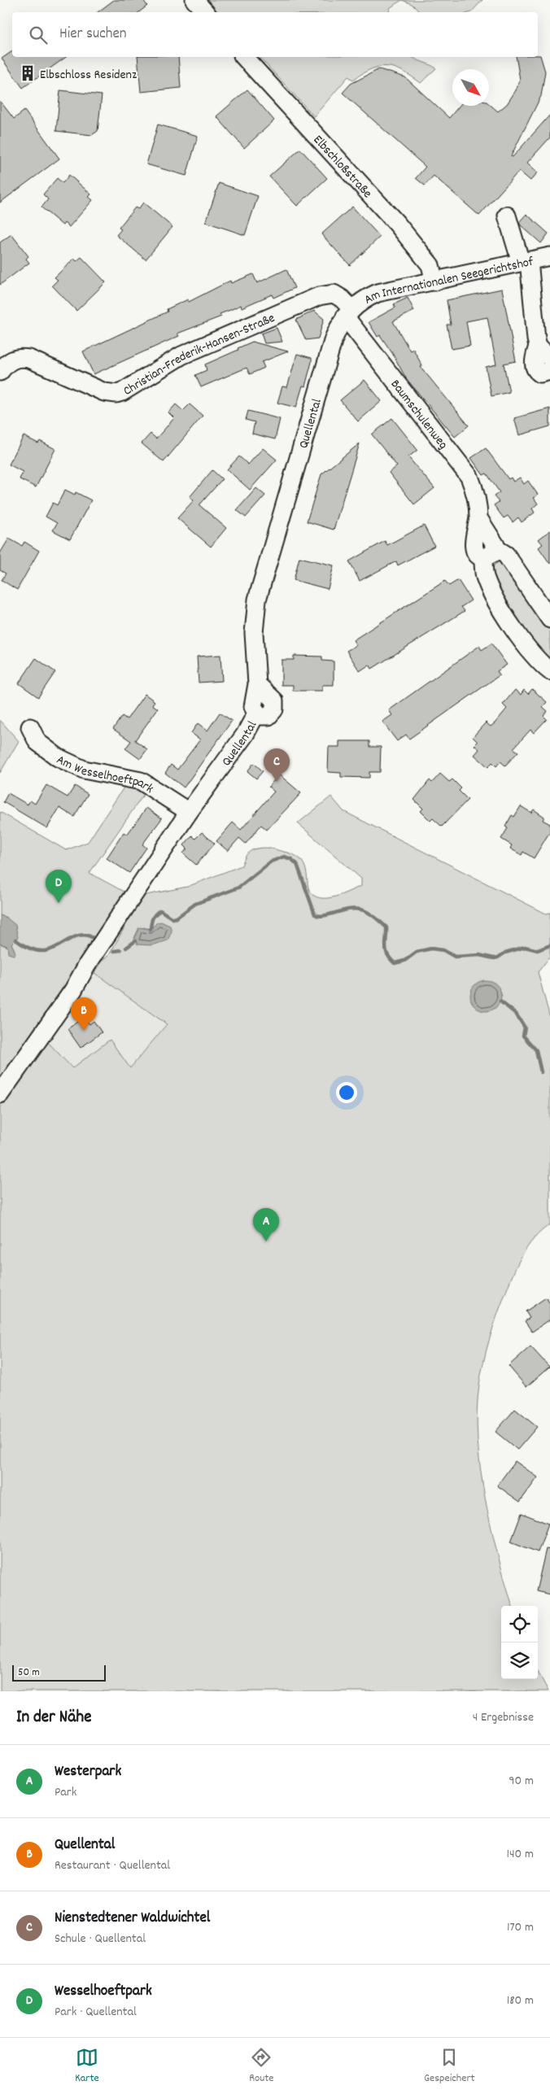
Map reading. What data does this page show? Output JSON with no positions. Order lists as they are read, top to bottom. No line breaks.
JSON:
{"streets":{"street":["Elbschloßstraße","Am Internationalen Seegerichtshof","Christian-Frederik-Hansen-Straße","Baumschulenweg","Quellental","Am Wesselhoeftpark"]},"crossings":[["Elbschloßstraße","Am Internationalen Seegerichtshof"],["Am Internationalen Seegerichtshof","Christian-Frederik-Hansen-Straße"],["Am Internationalen Seegerichtshof","Baumschulenweg"],["Am Internationalen Seegerichtshof","Quellental"],["Christian-Frederik-Hansen-Straße","Baumschulenweg"],["Christian-Frederik-Hansen-Straße","Quellental"],["Baumschulenweg","Quellental"],["Quellental","Am Wesselhoeftpark"]],"places":{"building":["Elbschloss Residenz"]},"scale_bar":"50 m","north":"bottom right","page":{"search":"Hier suchen","pins":["C","D","B","A"],"scale":"50 m","heading":["In der Nähe","4 Ergebnisse"],"list":[{"mark":"A","name":"Westerpark","note":"Park","value":"90 m"},{"mark":"B","name":"Quellental","note":"Restaurant · Quellental","value":"140 m"},{"mark":"C","name":"Nienstedtener Waldwichtel","note":"Schule · Quellental","value":"170 m"},{"mark":"D","name":"Wesselhoeftpark","note":"Park · Quellental","value":"180 m"}],"nav":["Karte","Route","Gespeichert"]}}
